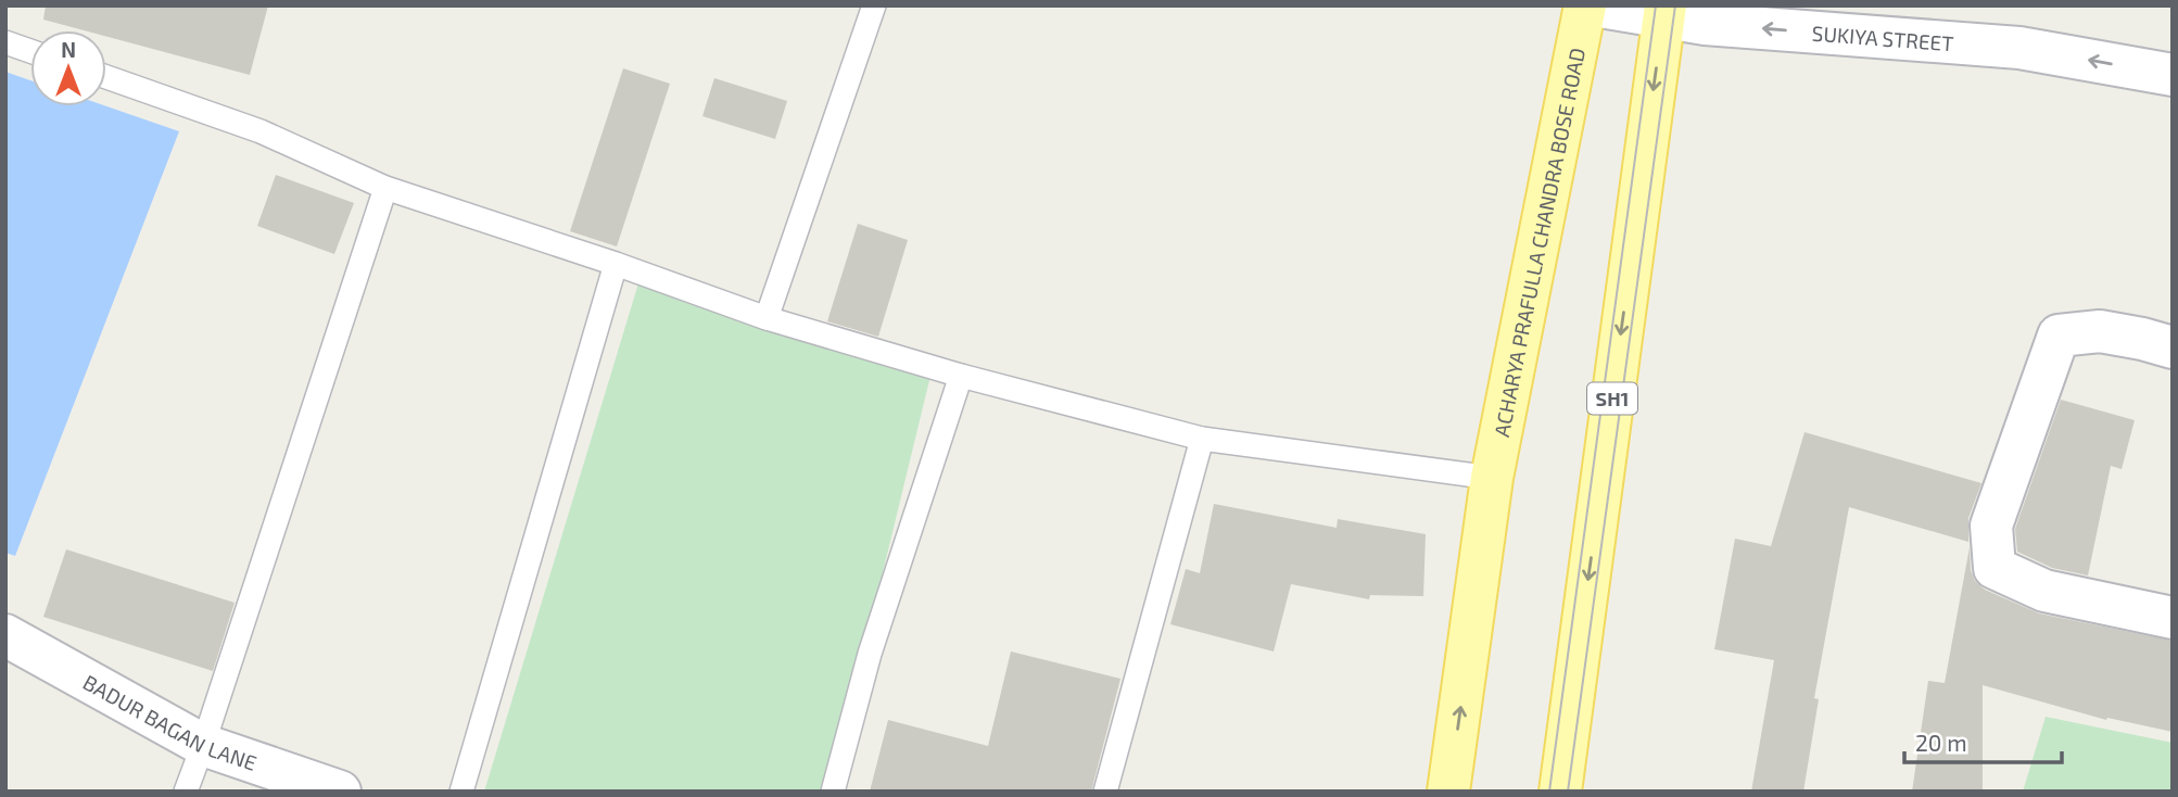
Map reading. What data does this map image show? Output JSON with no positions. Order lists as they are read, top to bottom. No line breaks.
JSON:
{"streets":{"main road":["ACHARYA PRAFULLA CHANDRA BOSE ROAD","SH1"],"street":["SUKIYA STREET","BADUR BAGAN LANE"]},"crossings":[["SUKIYA STREET","SH1"]],"one_way":["SUKIYA STREET"],"scale_bar":"20 m","north":"top"}
